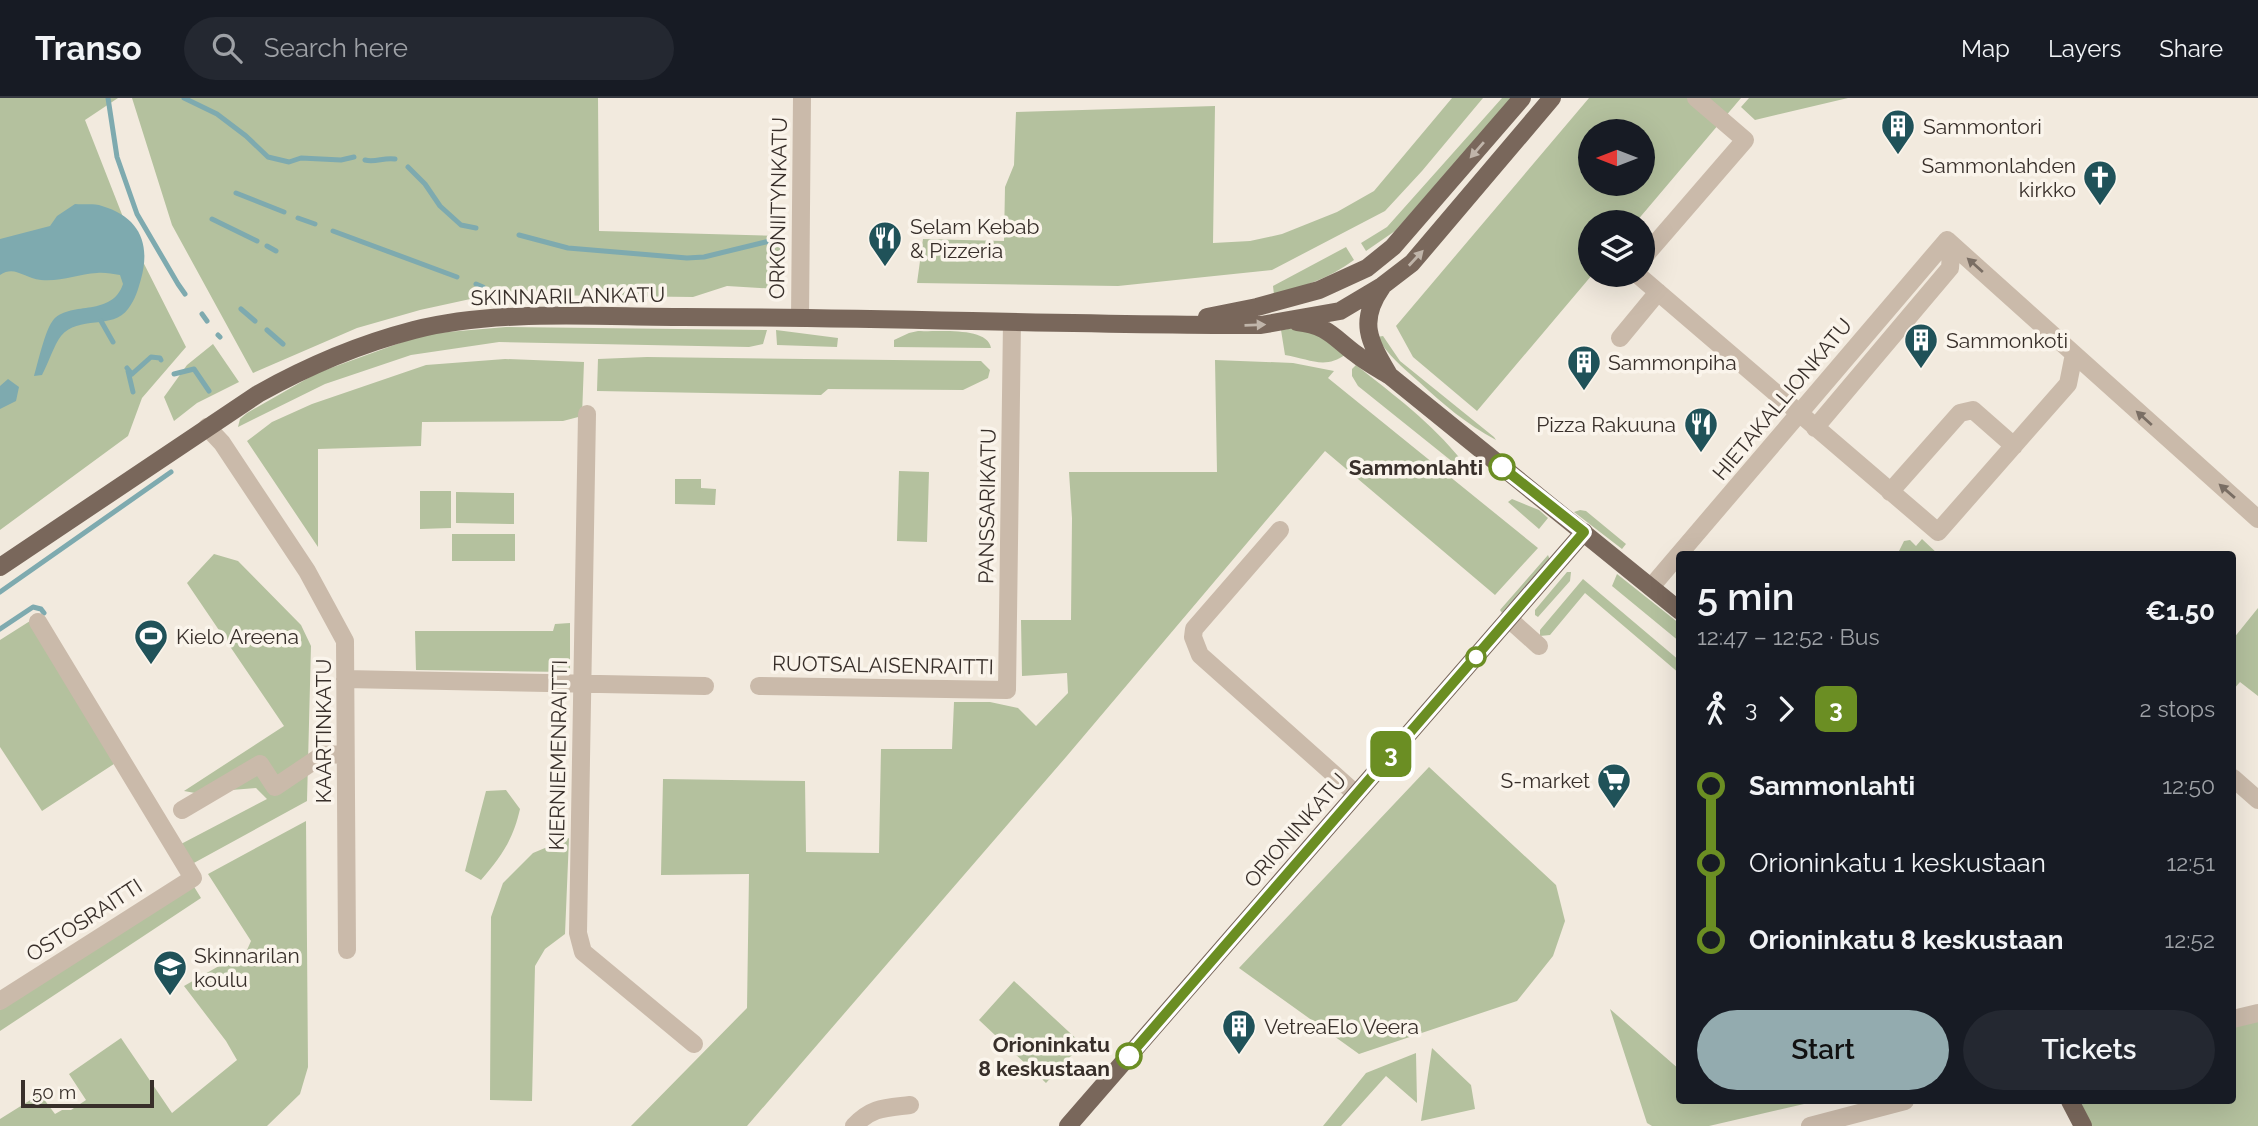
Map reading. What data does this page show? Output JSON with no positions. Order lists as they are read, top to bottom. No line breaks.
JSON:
{"streets":{"main road":["SKINNARILANKATU","ORIONINKATU"],"street":["ORKONIITYNKATU","HIETAKALLIONKATU","PANSSARIKATU","RUOTSALAISENRAITTI","KAARTINKATU","KIERNIEMENRAITTI","OSTOSRAITTI"]},"crossings":[["ORKONIITYNKATU","SKINNARILANKATU"],["SKINNARILANKATU","PANSSARIKATU"],["SKINNARILANKATU","KAARTINKATU"],["PANSSARIKATU","RUOTSALAISENRAITTI"]],"places":{"building":["Sammontori","Sammonkoti","Sammonpiha","VetreaElo Veera"],"church":["Sammonlahden kirkko"],"restaurant":["Selam Kebab & Pizzeria","Pizza Rakuuna"],"other":["Sammonlahti","Orioninkatu 8 keskustaan"],"sports":["Kielo Areena"],"supermarket":["S-market"],"school or university":["Skinnarilan koulu"]},"lines":["bus line 3"],"scale_bar":"50 m","north":"left","page":{"header":"Transo","search":"Search here","nav":["Map","Layers","Share"],"on_map":"3","heading":["5 min","12:47 – 12:52 · Bus","€1.50"],"legs":["3","3","2 stops"],"list":[{"name":"Sammonlahti","value":"12:50"},{"name":"Orioninkatu 1 keskustaan","value":"12:51"},{"name":"Orioninkatu 8 keskustaan","value":"12:52"}],"buttons":["Start","Tickets"],"scale":"50 m"}}
